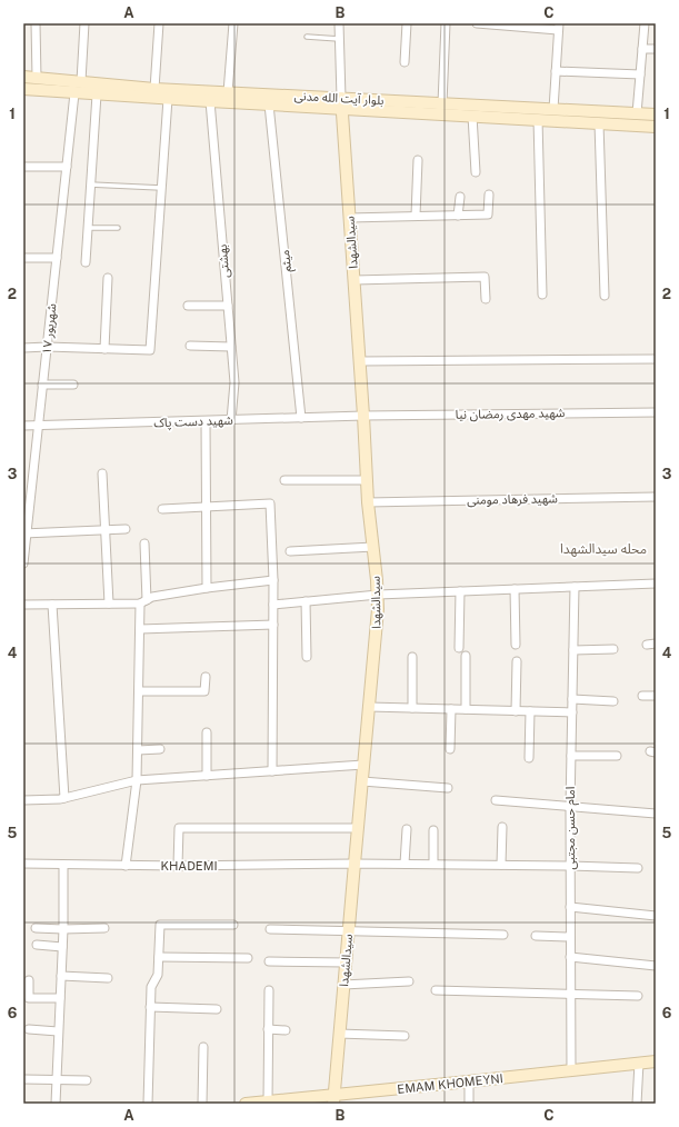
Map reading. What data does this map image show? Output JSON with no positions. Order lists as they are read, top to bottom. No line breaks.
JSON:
{"streets":{"main road":["بلوار آیت الله مدنی","سیدالشهدا","EMAM KHOMEYNI"],"street":["بهشتی","میثم","۱۷ شهریور","شهید مهدی رمضان نیا","شهید دست پاک","شهید فرهاد مومنی","امام حسن مجتبی","KHADEMI"]},"crossings":[["بلوار آیت الله مدنی","سیدالشهدا"],["بلوار آیت الله مدنی","بهشتی"],["بلوار آیت الله مدنی","میثم"],["بلوار آیت الله مدنی","۱۷ شهریور"],["سیدالشهدا","شهید مهدی رمضان نیا"],["سیدالشهدا","شهید دست پاک"],["سیدالشهدا","شهید فرهاد مومنی"],["سیدالشهدا","KHADEMI"],["سیدالشهدا","EMAM KHOMEYNI"],["بهشتی","شهید دست پاک"],["میثم","شهید دست پاک"],["۱۷ شهریور","شهید دست پاک"],["شهید مهدی رمضان نیا","شهید دست پاک"],["امام حسن مجتبی","KHADEMI"],["امام حسن مجتبی","EMAM KHOMEYNI"]],"districts":["محله سیدالشهدا"],"grid":{"columns":["A","B","C"],"rows":["1","2","3","4","5","6"]}}
